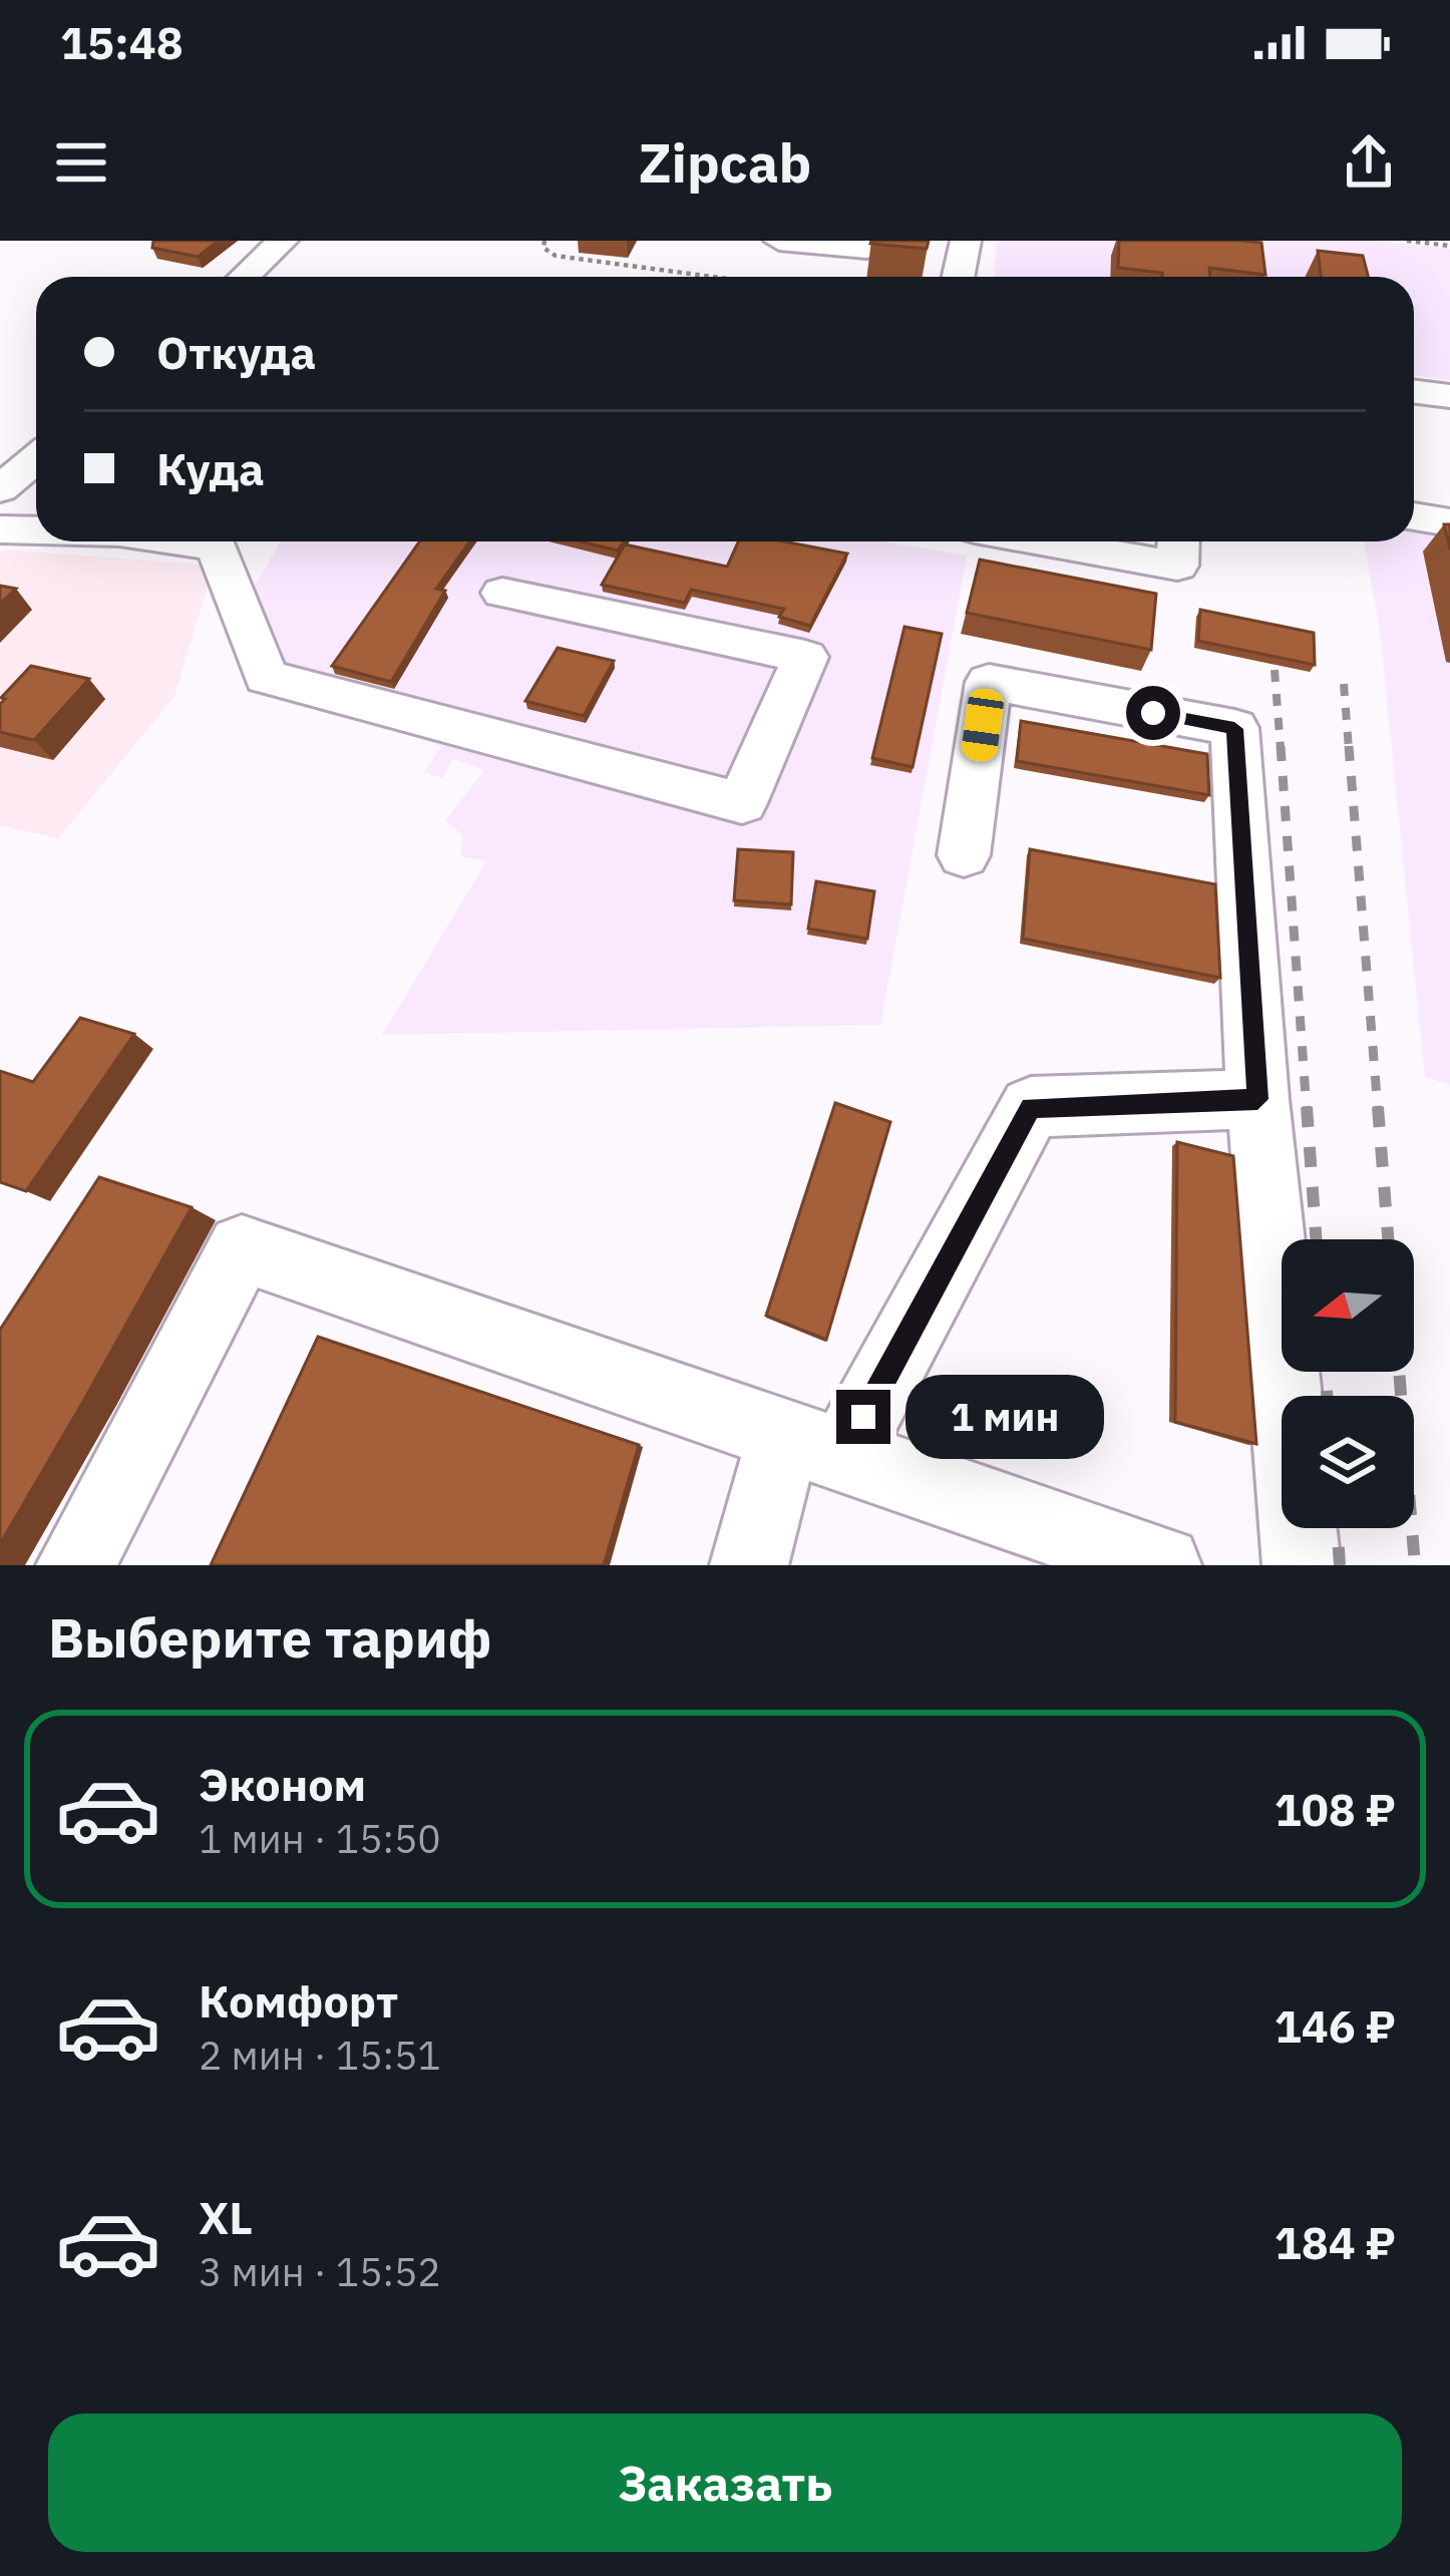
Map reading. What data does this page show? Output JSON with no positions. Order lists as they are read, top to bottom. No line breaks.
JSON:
{"north":"left","page":{"status":"15:48","header":"Zipcab","banner":["Откуда","Куда"],"bubble":"1 мин","heading":"Выберите тариф","list":[{"name":"Эконом","note":"1 мин · 15:50","value":"108 ₽"},{"name":"Комфорт","note":"2 мин · 15:51","value":"146 ₽"},{"name":"XL","note":"3 мин · 15:52","value":"184 ₽"}],"buttons":"Заказать"}}
